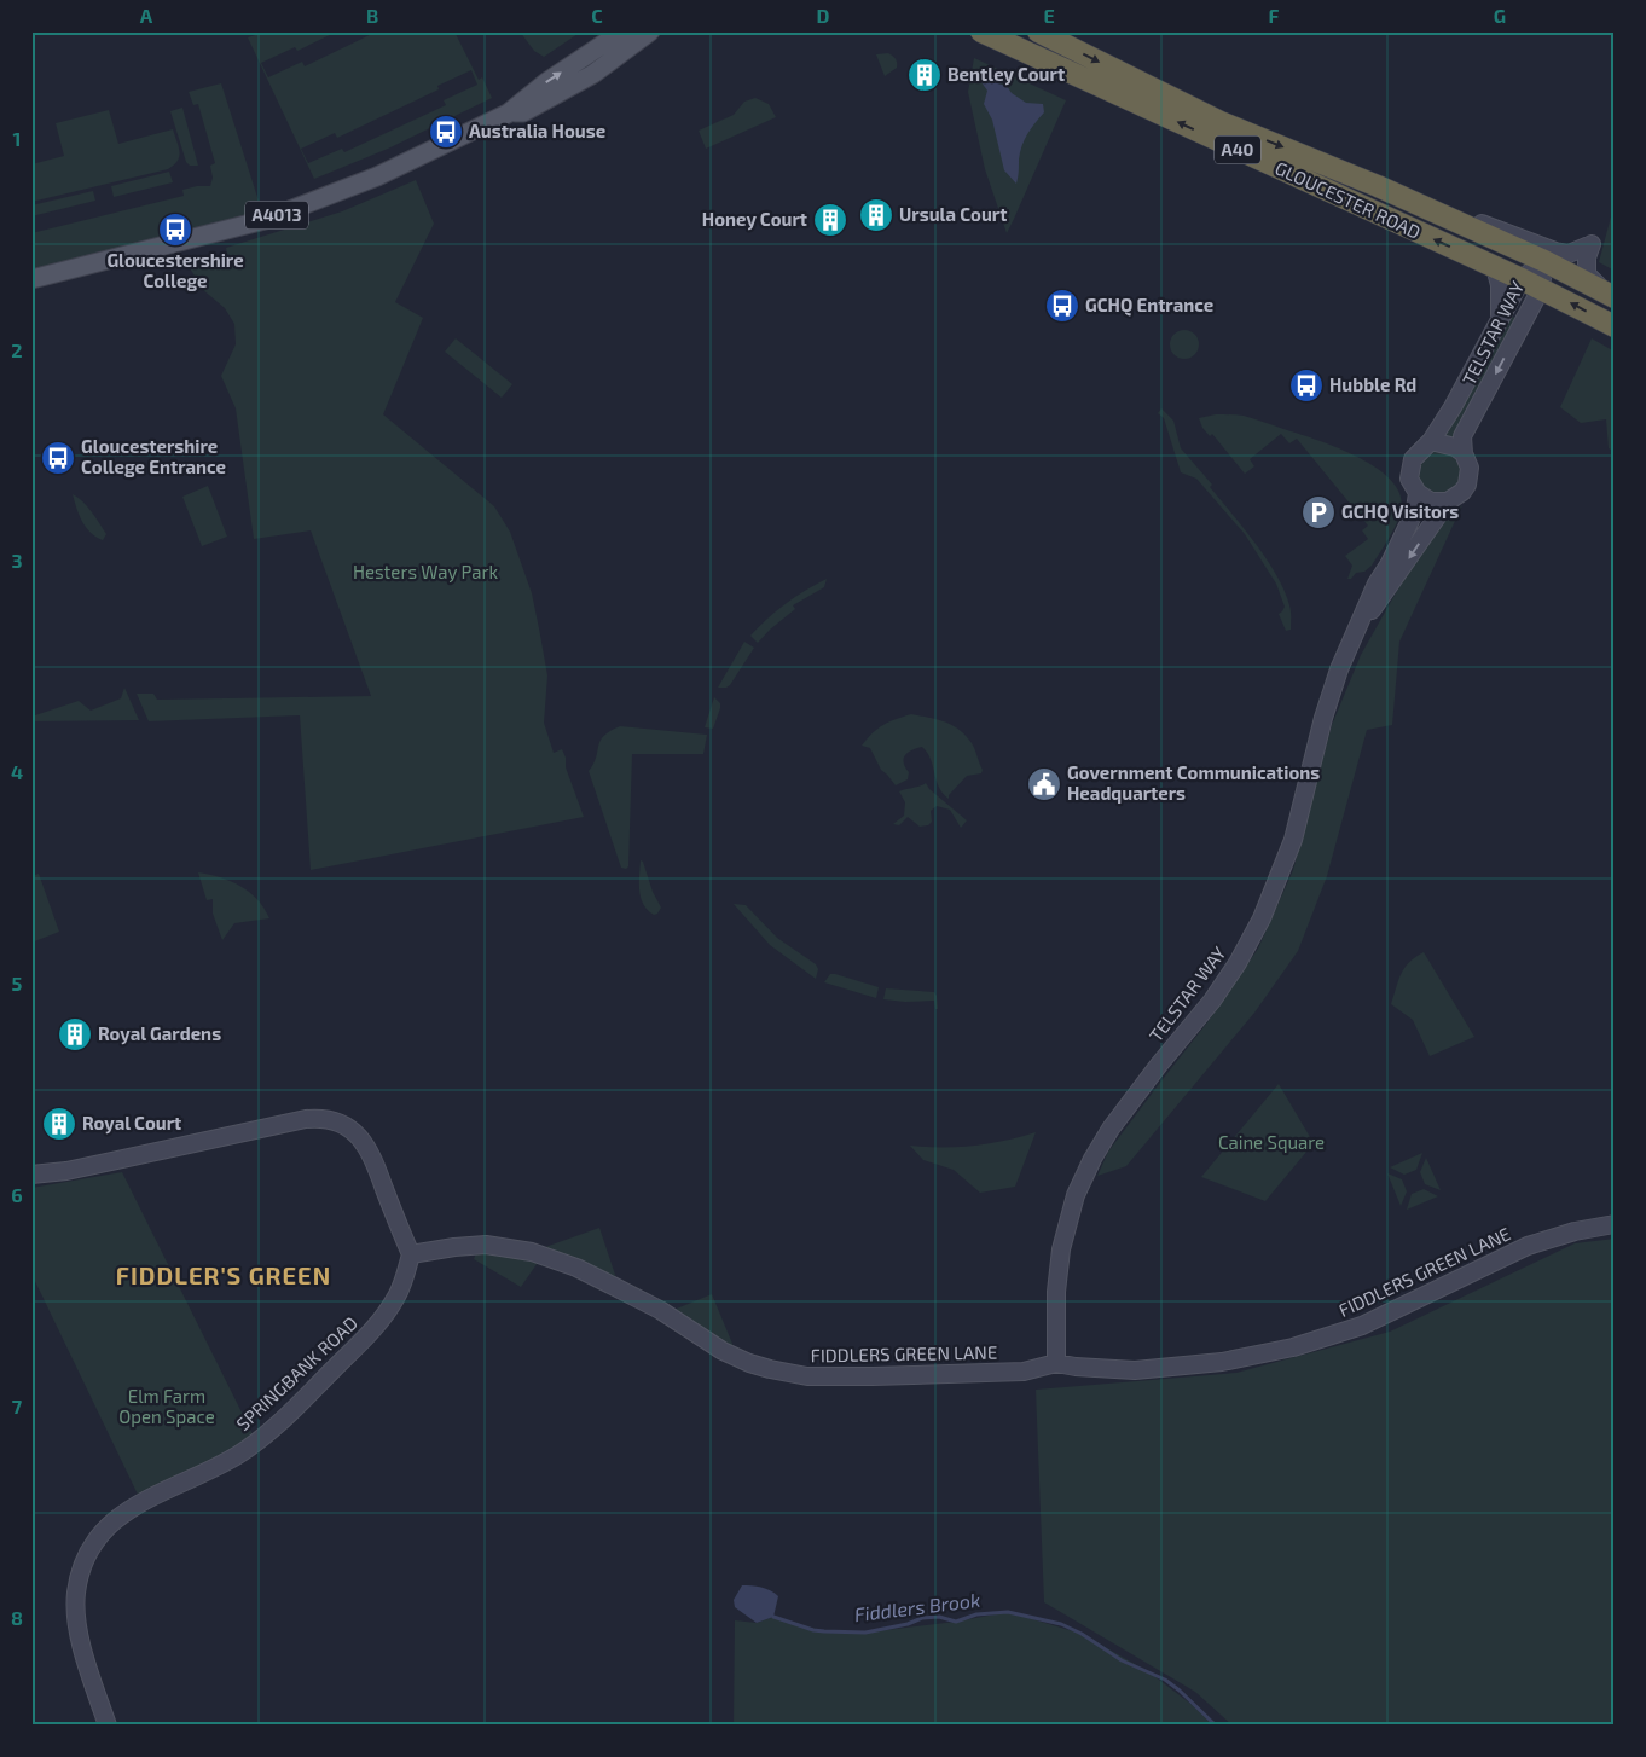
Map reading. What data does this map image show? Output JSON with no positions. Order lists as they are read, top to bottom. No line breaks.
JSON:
{"streets":{"highway":["A40","GLOUCESTER ROAD"],"main road":["A4013"],"street":["TELSTAR WAY","FIDDLERS GREEN LANE","SPRINGBANK ROAD"]},"crossings":[["GLOUCESTER ROAD","TELSTAR WAY"],["TELSTAR WAY","FIDDLERS GREEN LANE"],["FIDDLERS GREEN LANE","SPRINGBANK ROAD"]],"districts":["FIDDLER'S GREEN"],"water":["Fiddlers Brook"],"parks":["Hesters Way Park","Caine Square","Elm Farm Open Space"],"places":{"building":["Bentley Court","Ursula Court","Honey Court","Royal Gardens","Royal Court"],"bus stop":["Australia House","Gloucestershire College","GCHQ Entrance","Hubble Rd","Gloucestershire College Entrance"],"parking":["GCHQ Visitors"],"public building":["Government Communications Headquarters"]},"grid":{"columns":["A","B","C","D","E","F","G"],"rows":["1","2","3","4","5","6","7","8"]}}
